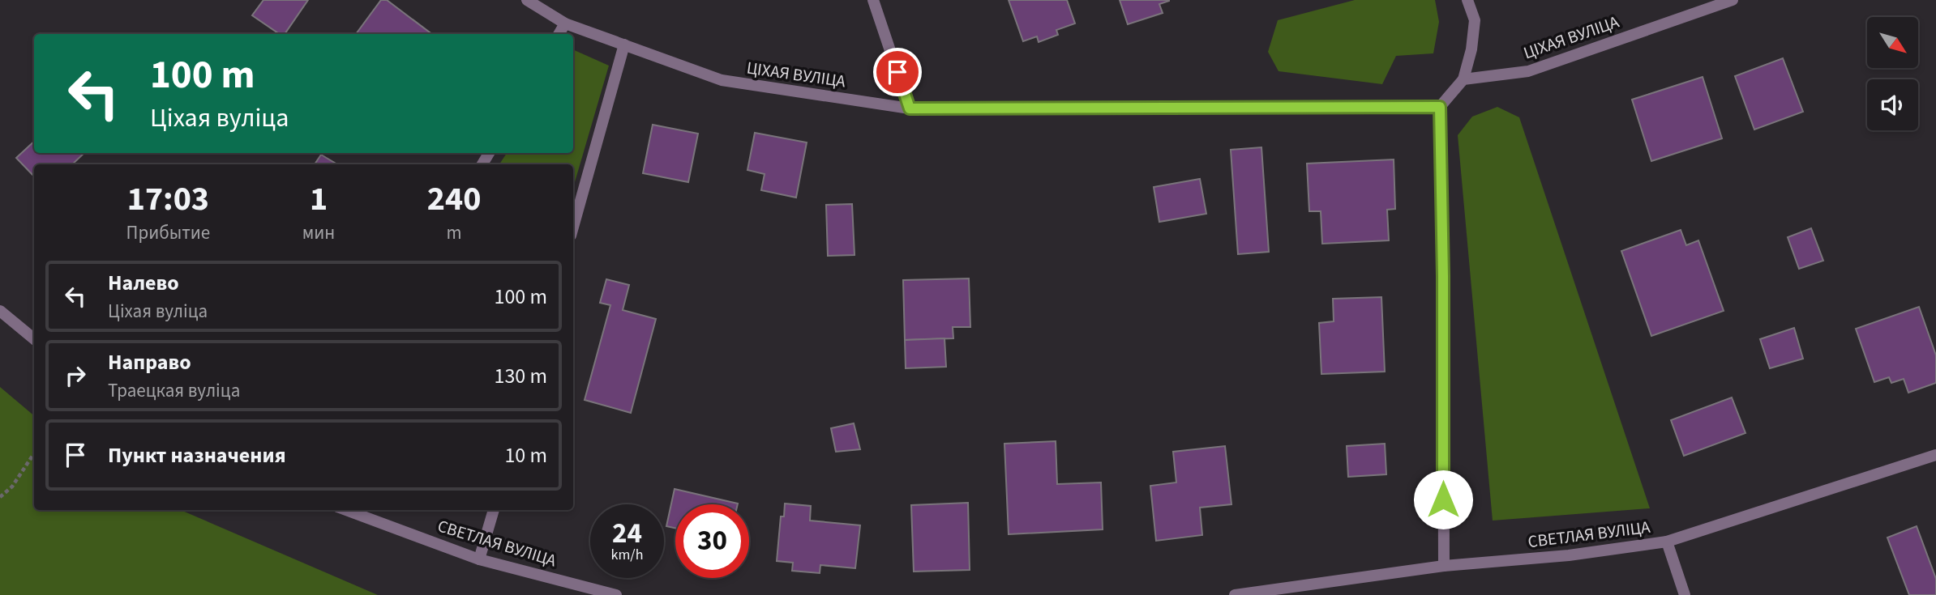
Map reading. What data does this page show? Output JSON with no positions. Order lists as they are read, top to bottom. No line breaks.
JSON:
{"streets":{"street":["ЦІХАЯ ВУЛІЦА","СВЕТЛАЯ ВУЛІЦА"]},"north":"bottom right","page":{"turn":["100 m","Ціхая вуліца"],"eta":["17:03","Прибытие","1","мин","240","m"],"list":[{"name":"Налево","note":"Ціхая вуліца","value":"100 m"},{"name":"Направо","note":"Траецкая вуліца","value":"130 m"},{"name":"Пункт назначения","value":"10 m"}],"speed":"24 km/h","limit":"30"}}
